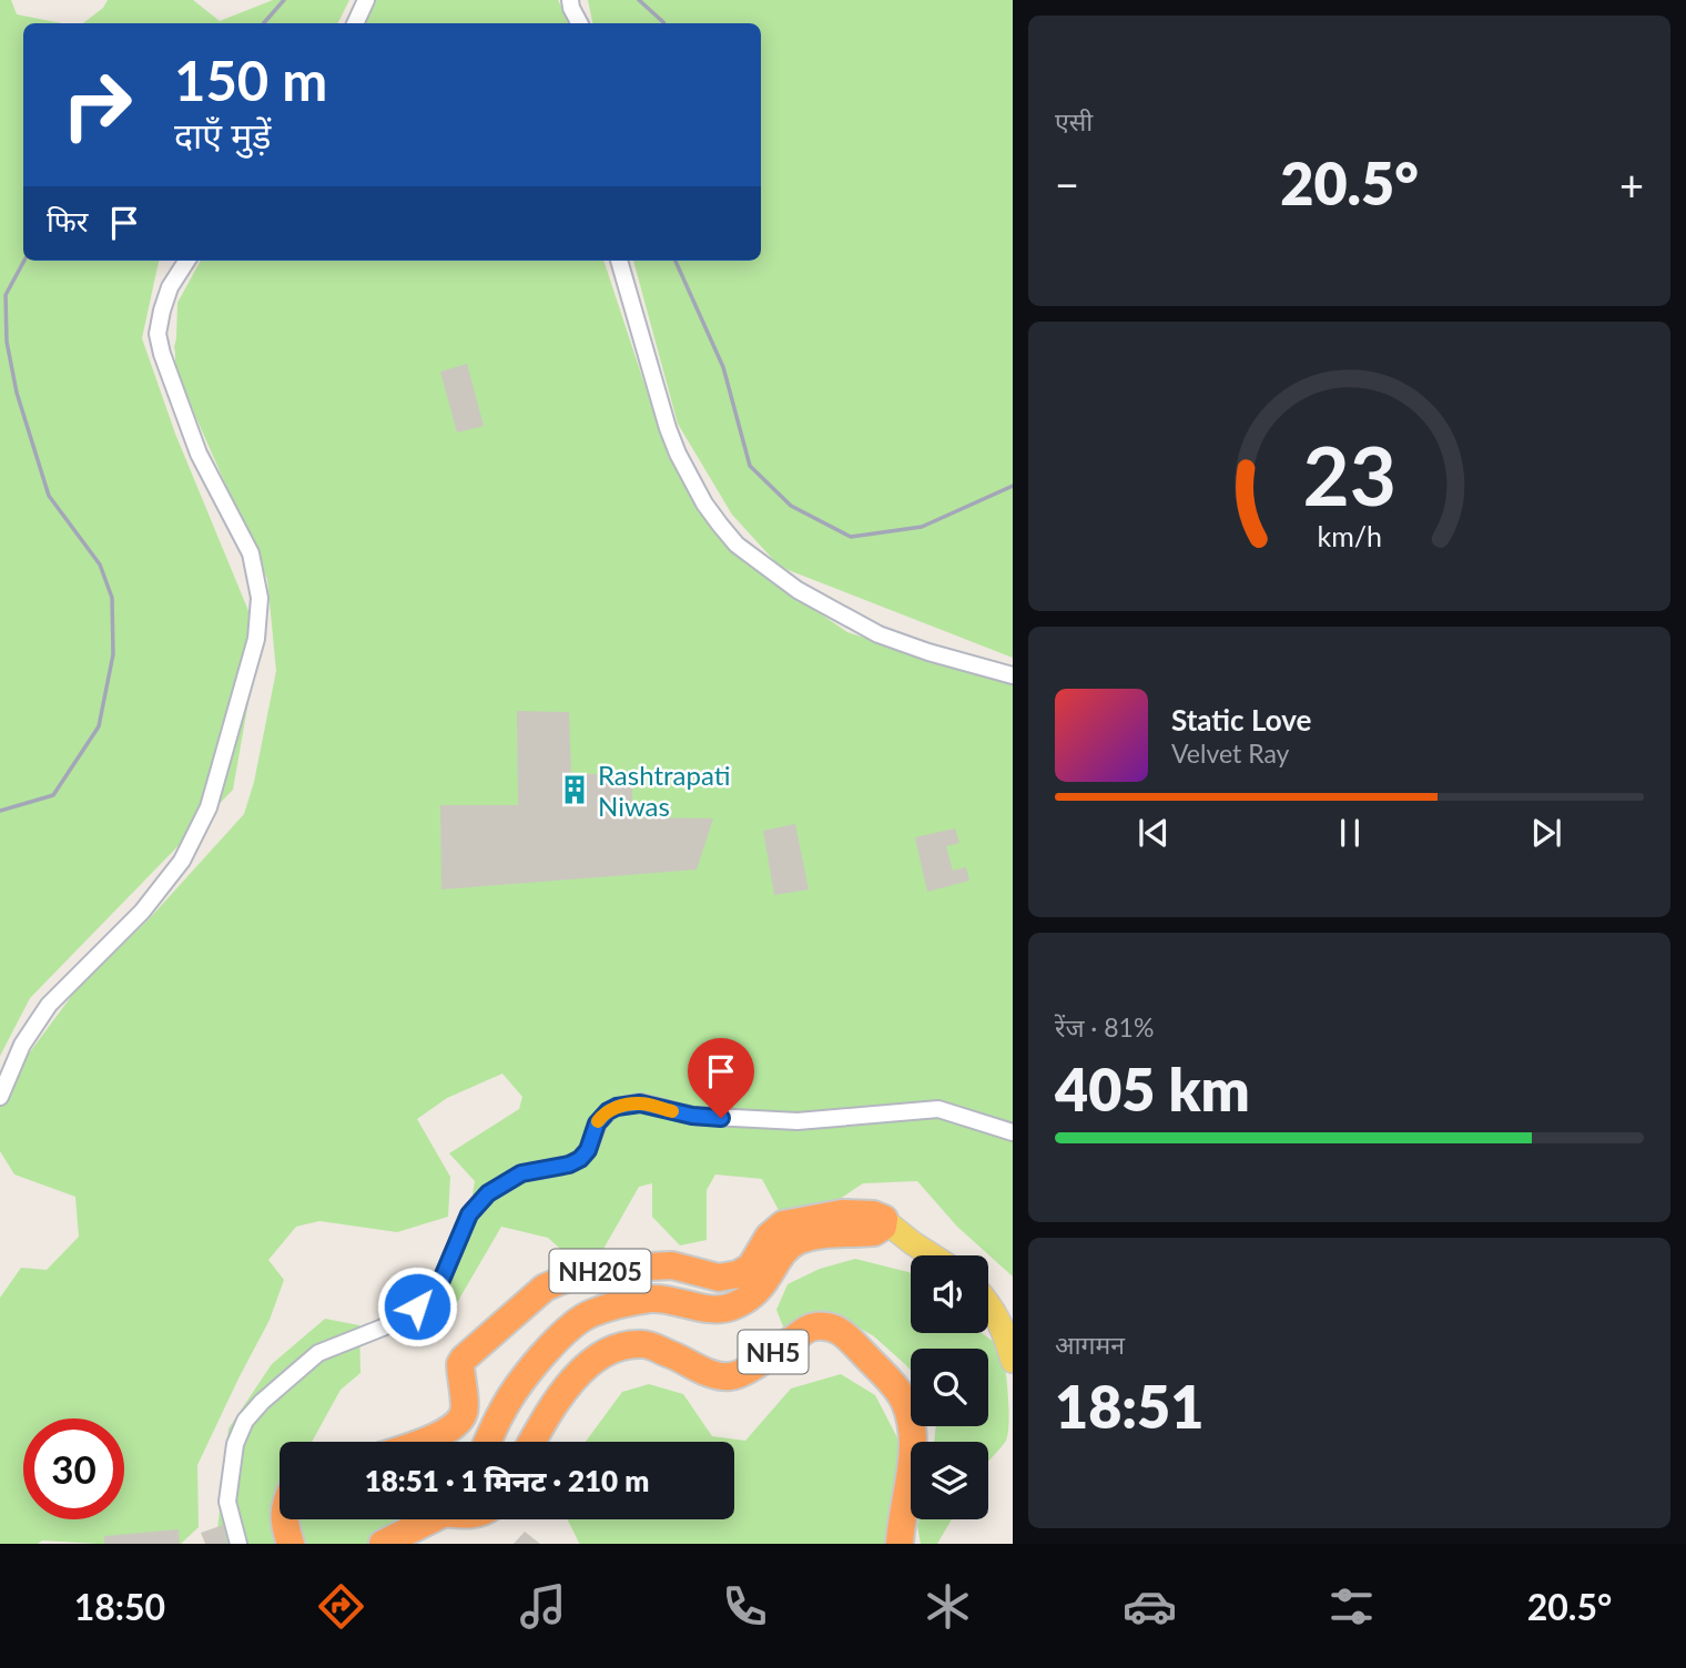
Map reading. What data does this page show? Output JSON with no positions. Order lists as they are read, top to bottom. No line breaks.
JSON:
{"streets":{"highway":["NH205","NH5"]},"places":{"building":["Rashtrapati Niwas"]},"page":{"tile":["एसी",["रेंज · 81%","405 km"],["आगमन","18:51"]],"turn":["150 m","दाएँ मुड़ें"],"heat":["−","20.5°","+"],"then":"फिर","song":["Static Love","Velvet Ray"],"limit":"30","trip":"18:51 · 1 मिनट · 210 m","tabs":["18:50","20.5°"],"gauge":["23","km/h"]}}
